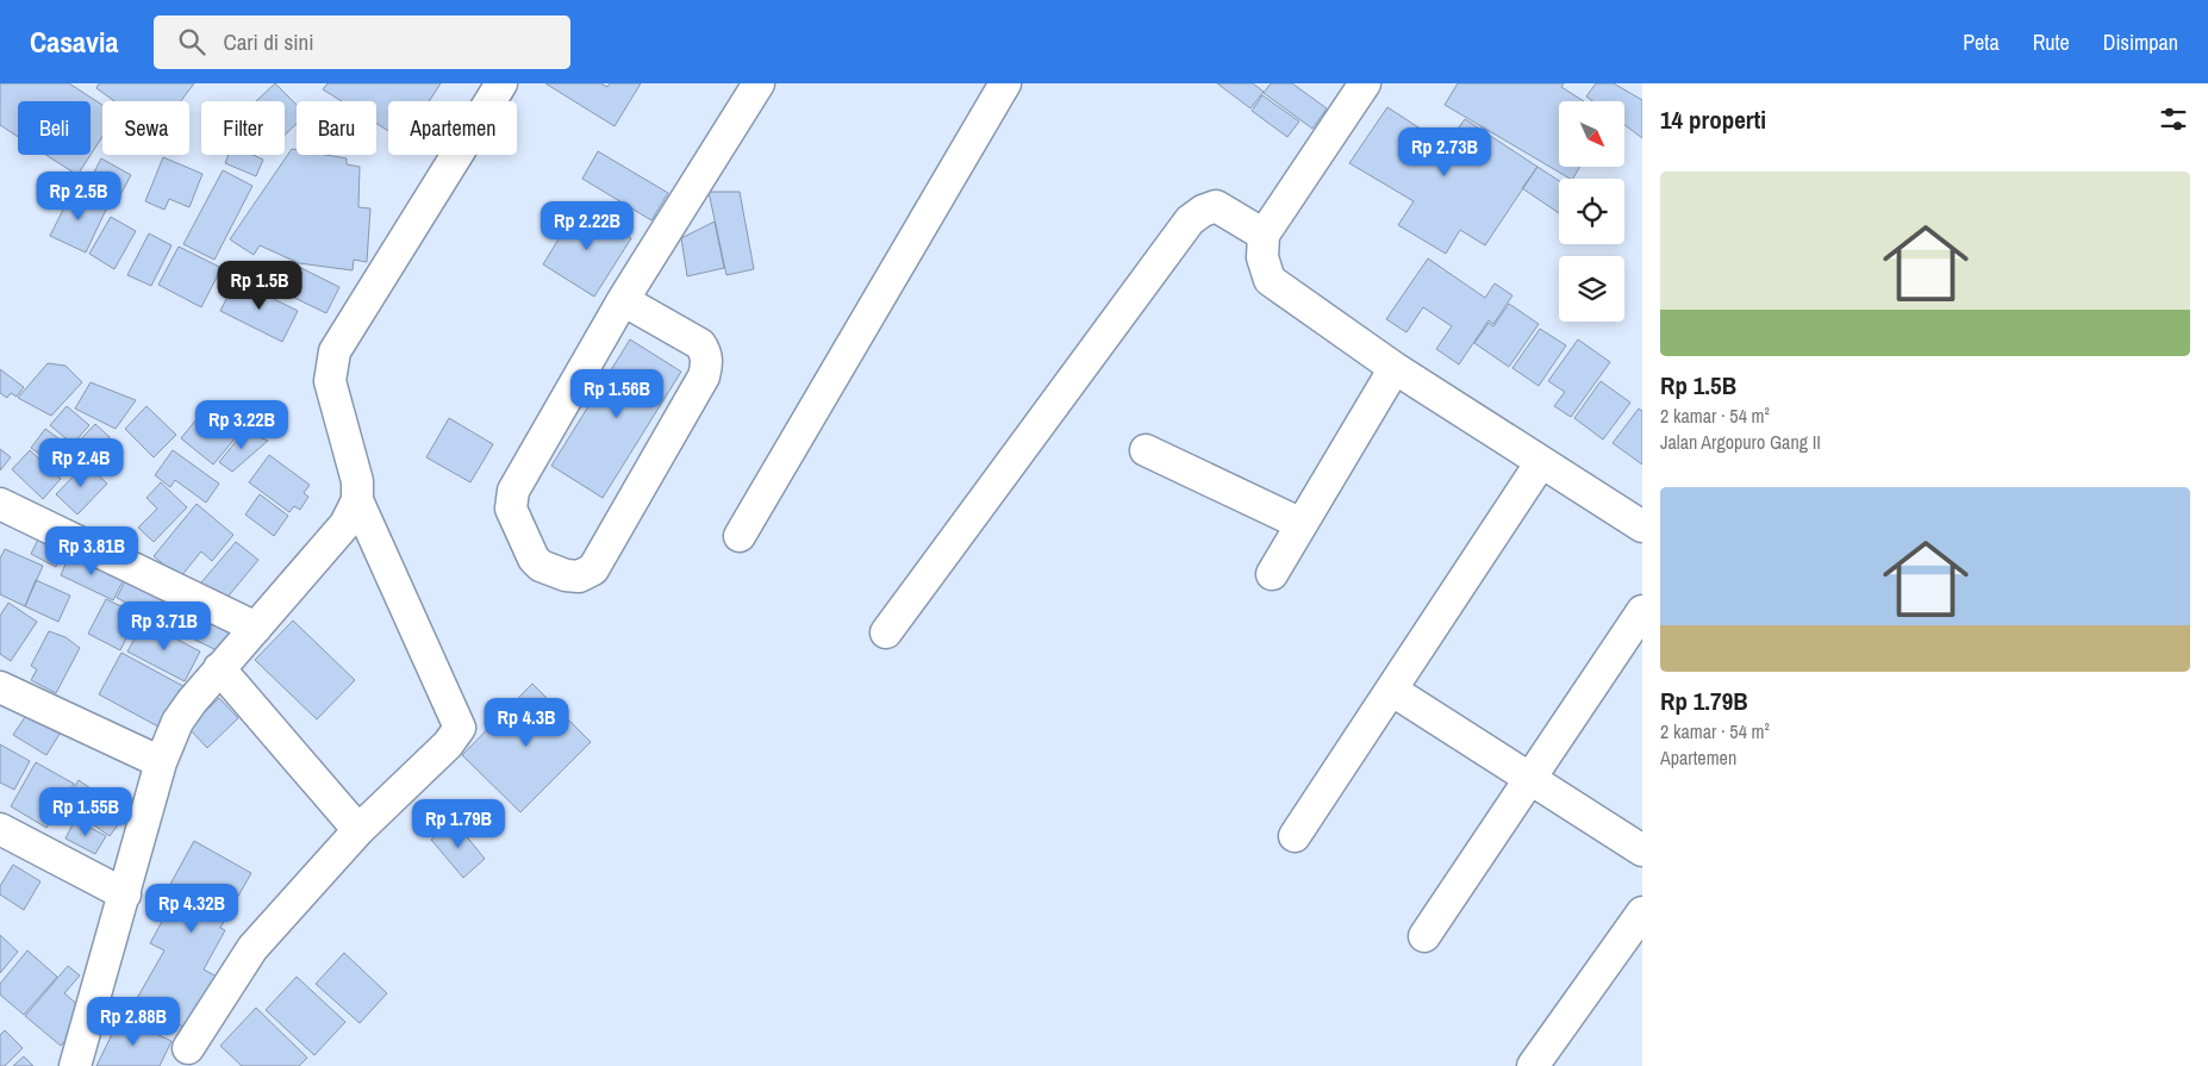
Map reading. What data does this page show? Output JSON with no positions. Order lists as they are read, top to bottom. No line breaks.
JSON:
{"north":"bottom right","page":{"header":"Casavia","search":"Cari di sini","nav":["Peta","Rute","Disimpan"],"heading":"14 properti","chip":["Beli","Sewa","Filter","Baru","Apartemen"],"price":["Rp 2.73B","Rp 2.5B","Rp 2.22B","Rp 1.5B","Rp 1.56B","Rp 3.22B","Rp 2.4B","Rp 3.81B","Rp 3.71B","Rp 4.3B","Rp 1.55B","Rp 1.79B","Rp 4.32B","Rp 2.88B"],"list":[{"name":"Rp 1.5B","note":"2 kamar · 54 m² · Jalan Argopuro Gang II"},{"name":"Rp 1.79B","note":"2 kamar · 54 m² · Apartemen"}]}}
